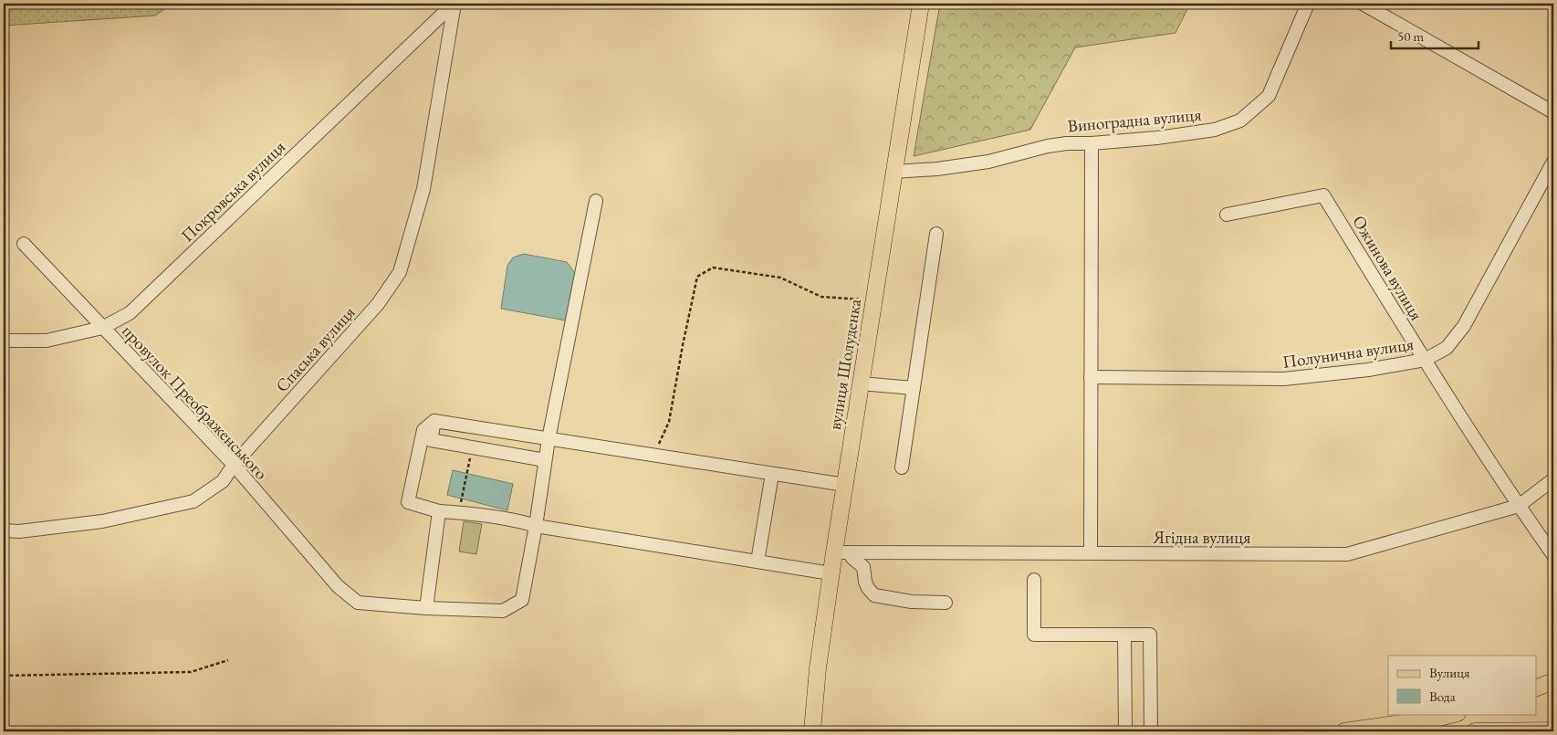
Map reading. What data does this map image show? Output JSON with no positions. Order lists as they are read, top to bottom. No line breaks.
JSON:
{"streets":{"main road":["вулиця Шолуденка"],"street":["Виноградна вулиця","Покровська вулиця","Ожинова вулиця","Спаська вулиця","Полунична вулиця","провулок Преображенського","Ягідна вулиця"]},"crossings":[["Виноградна вулиця","вулиця Шолуденка"],["Покровська вулиця","Спаська вулиця"],["Покровська вулиця","провулок Преображенського"],["Ожинова вулиця","Полунична вулиця"],["Ожинова вулиця","Ягідна вулиця"],["Спаська вулиця","провулок Преображенського"],["вулиця Шолуденка","Ягідна вулиця"]],"legend":["Вулиця","Вода"],"scale_bar":"50 m"}
